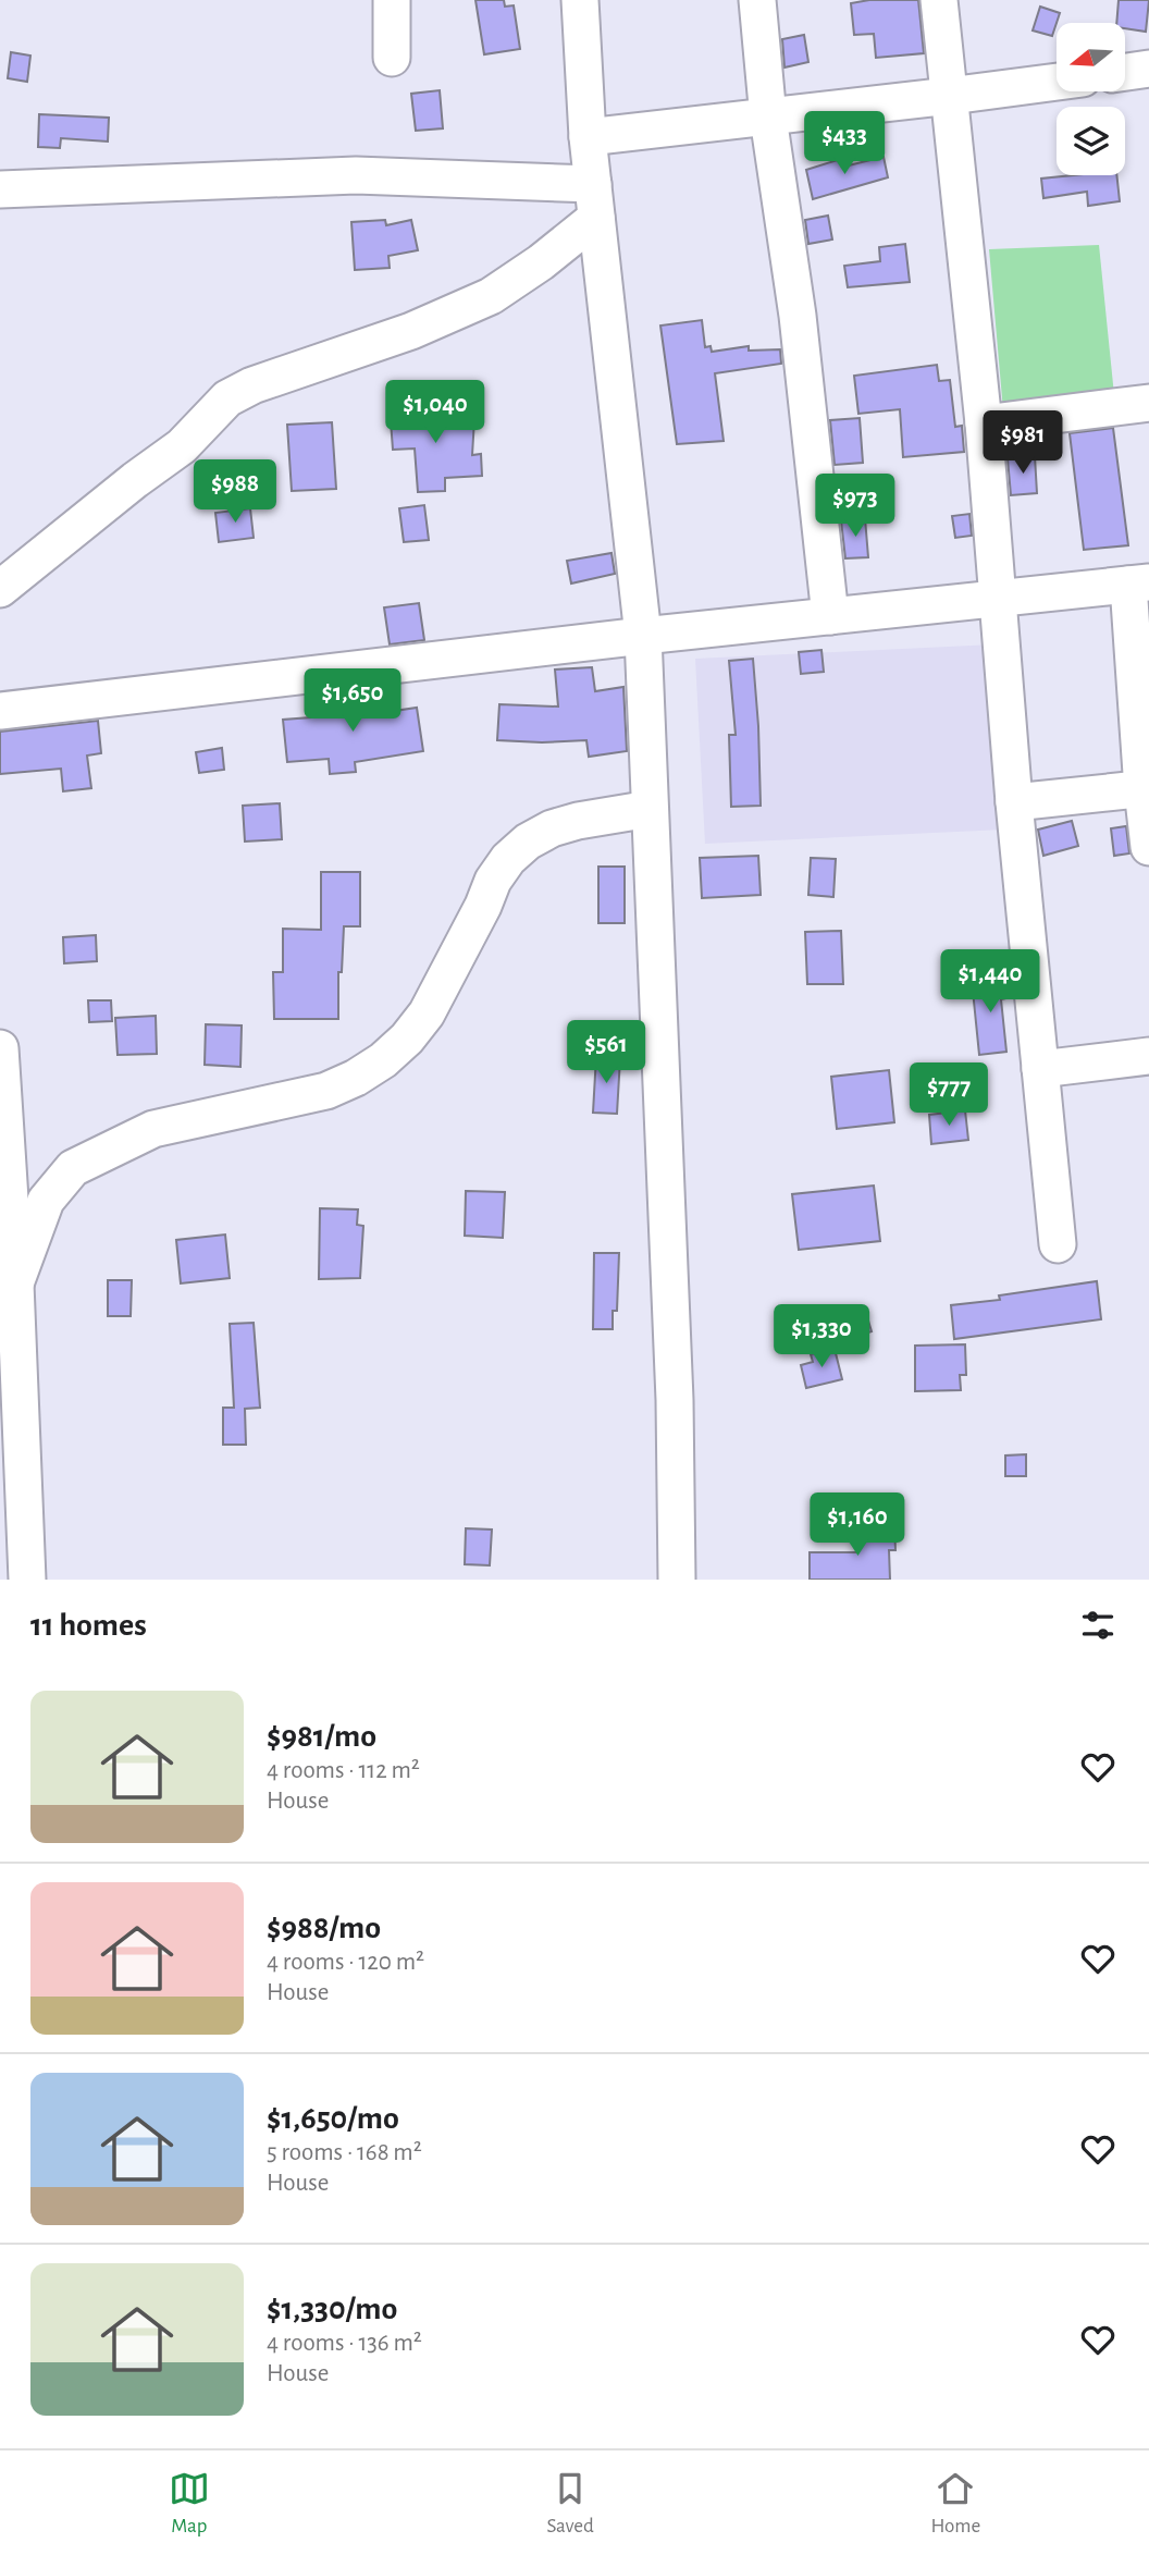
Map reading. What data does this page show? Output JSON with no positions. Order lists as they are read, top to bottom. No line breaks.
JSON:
{"north":"left","page":{"price":["$433","$1,040","$981","$988","$973","$1,650","$1,440","$561","$777","$1,330","$1,160"],"heading":"11 homes","list":[{"name":"$981/mo","note":"4 rooms · 112 m² · House"},{"name":"$988/mo","note":"4 rooms · 120 m² · House"},{"name":"$1,650/mo","note":"5 rooms · 168 m² · House"},{"name":"$1,330/mo","note":"4 rooms · 136 m² · House"}],"tabs":["Map","Saved","Home"]}}
